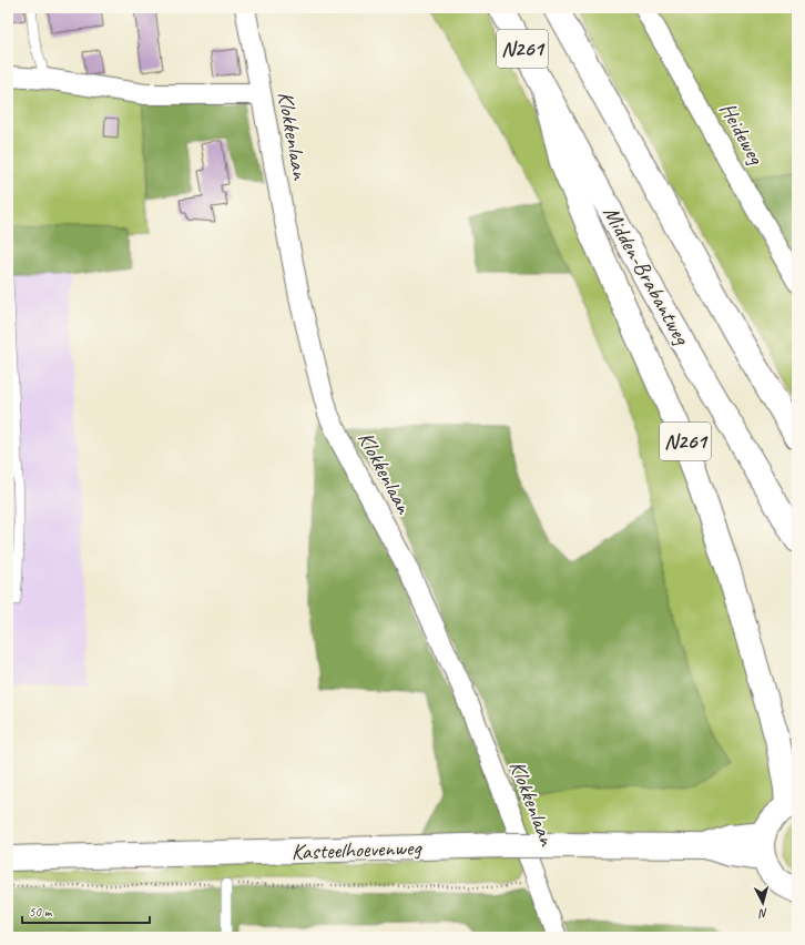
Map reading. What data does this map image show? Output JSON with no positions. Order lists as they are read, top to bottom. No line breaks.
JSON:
{"streets":{"main road":["N261","Midden-Brabantweg","Kasteelhoevenweg"],"street":["Heideweg","Klokkenlaan"]},"crossings":[["N261","Midden-Brabantweg"]],"scale_bar":"50 m","north":"bottom"}
